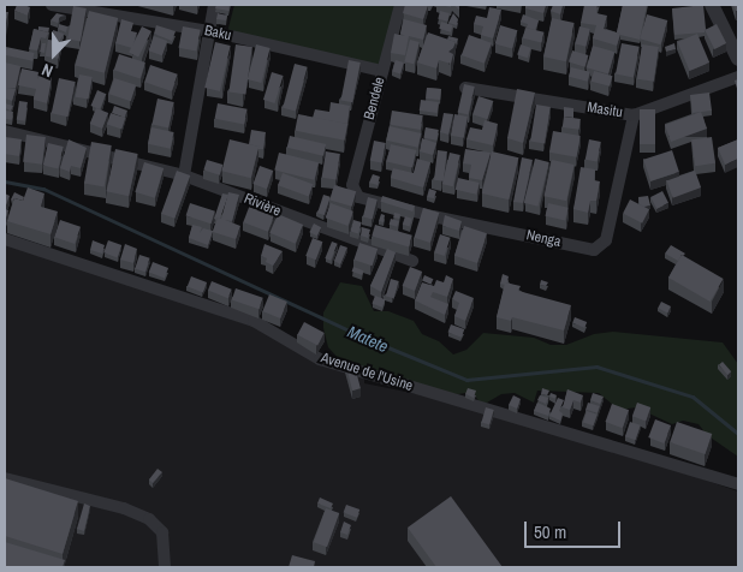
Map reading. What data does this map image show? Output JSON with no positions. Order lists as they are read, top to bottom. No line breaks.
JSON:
{"streets":{"street":["Baku","Bendele","Masitu","Rivière","Nenga","Avenue de l'Usine"]},"crossings":[["Baku","Bendele"],["Bendele","Nenga"],["Masitu","Nenga"]],"water":["Matete"],"scale_bar":"50 m","north":"bottom"}
